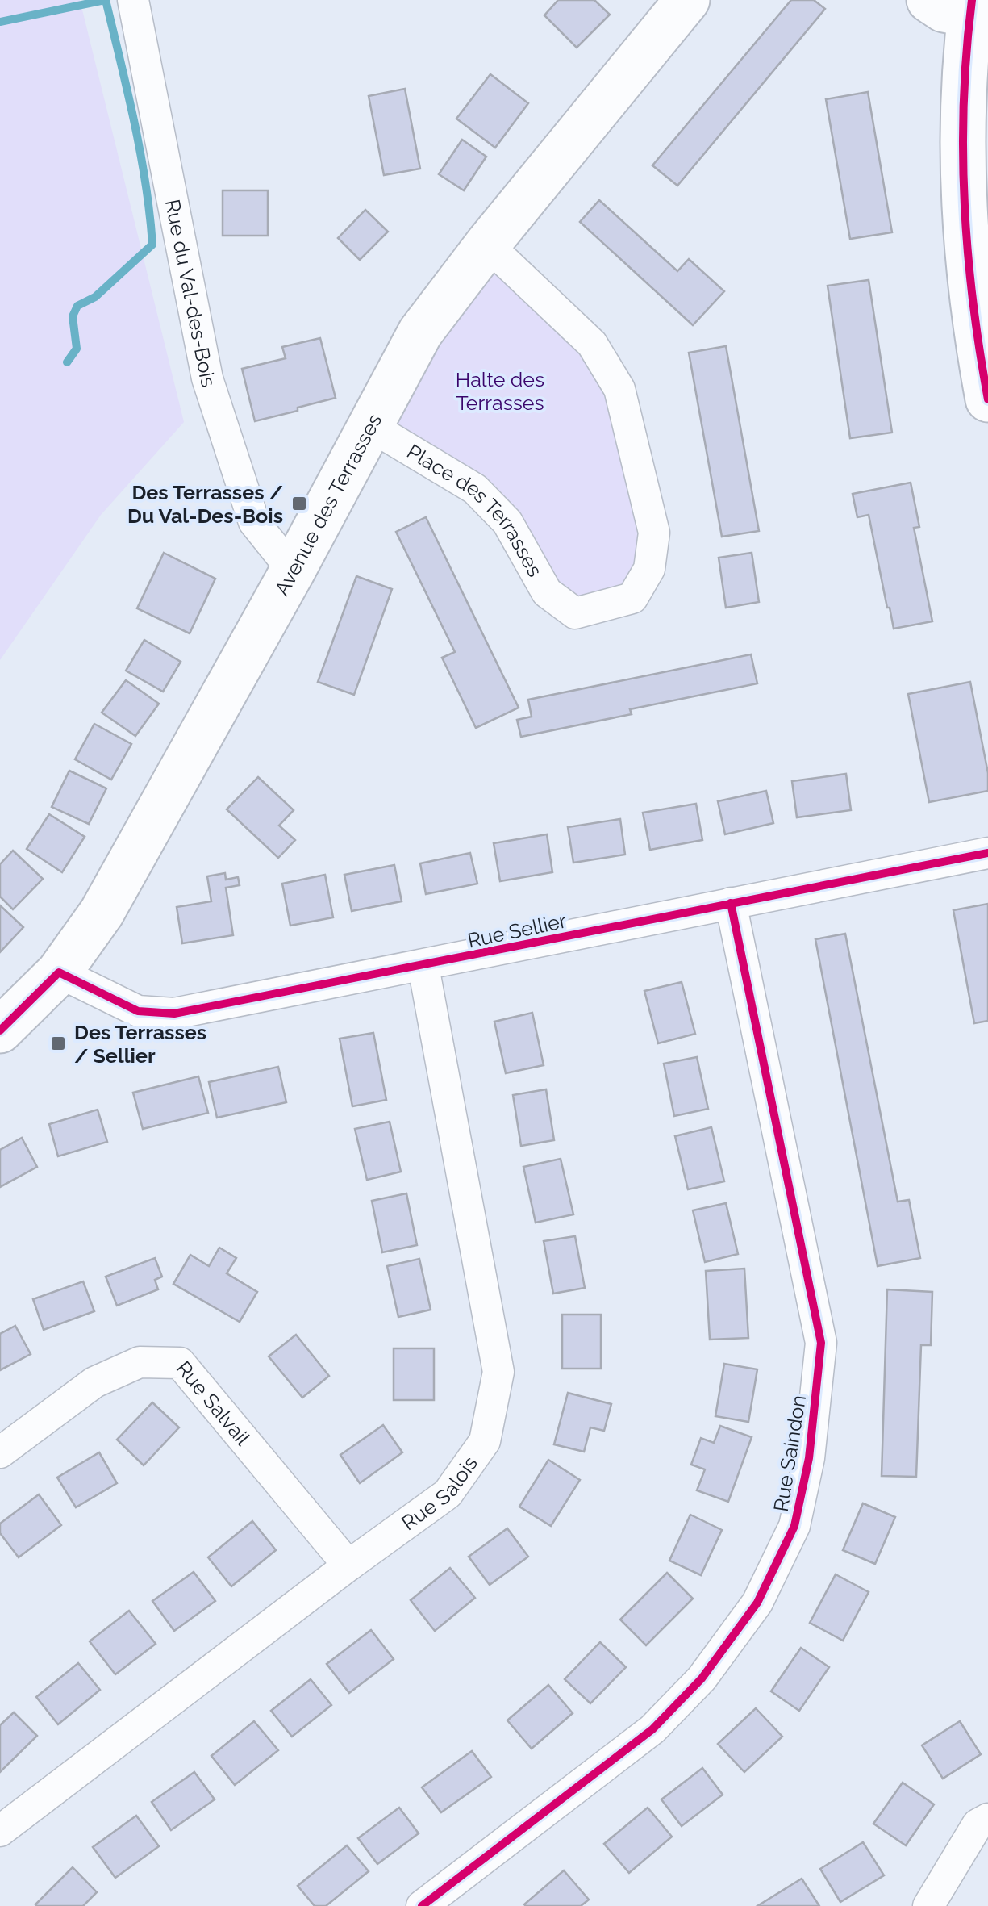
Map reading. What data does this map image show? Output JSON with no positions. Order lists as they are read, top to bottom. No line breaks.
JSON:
{"streets":{"street":["Rue du Val-des-Bois","Avenue des Terrasses","Place des Terrasses","Rue Sellier","Rue Salvail","Rue Saindon","Rue Salois"]},"crossings":[["Rue du Val-des-Bois","Avenue des Terrasses"],["Avenue des Terrasses","Place des Terrasses"],["Avenue des Terrasses","Rue Sellier"],["Rue Sellier","Rue Saindon"],["Rue Sellier","Rue Salois"],["Rue Salvail","Rue Salois"]],"parks":["Halte des Terrasses"],"places":{"transit":["Des Terrasses / Du Val-Des-Bois","Des Terrasses / Sellier"]}}
